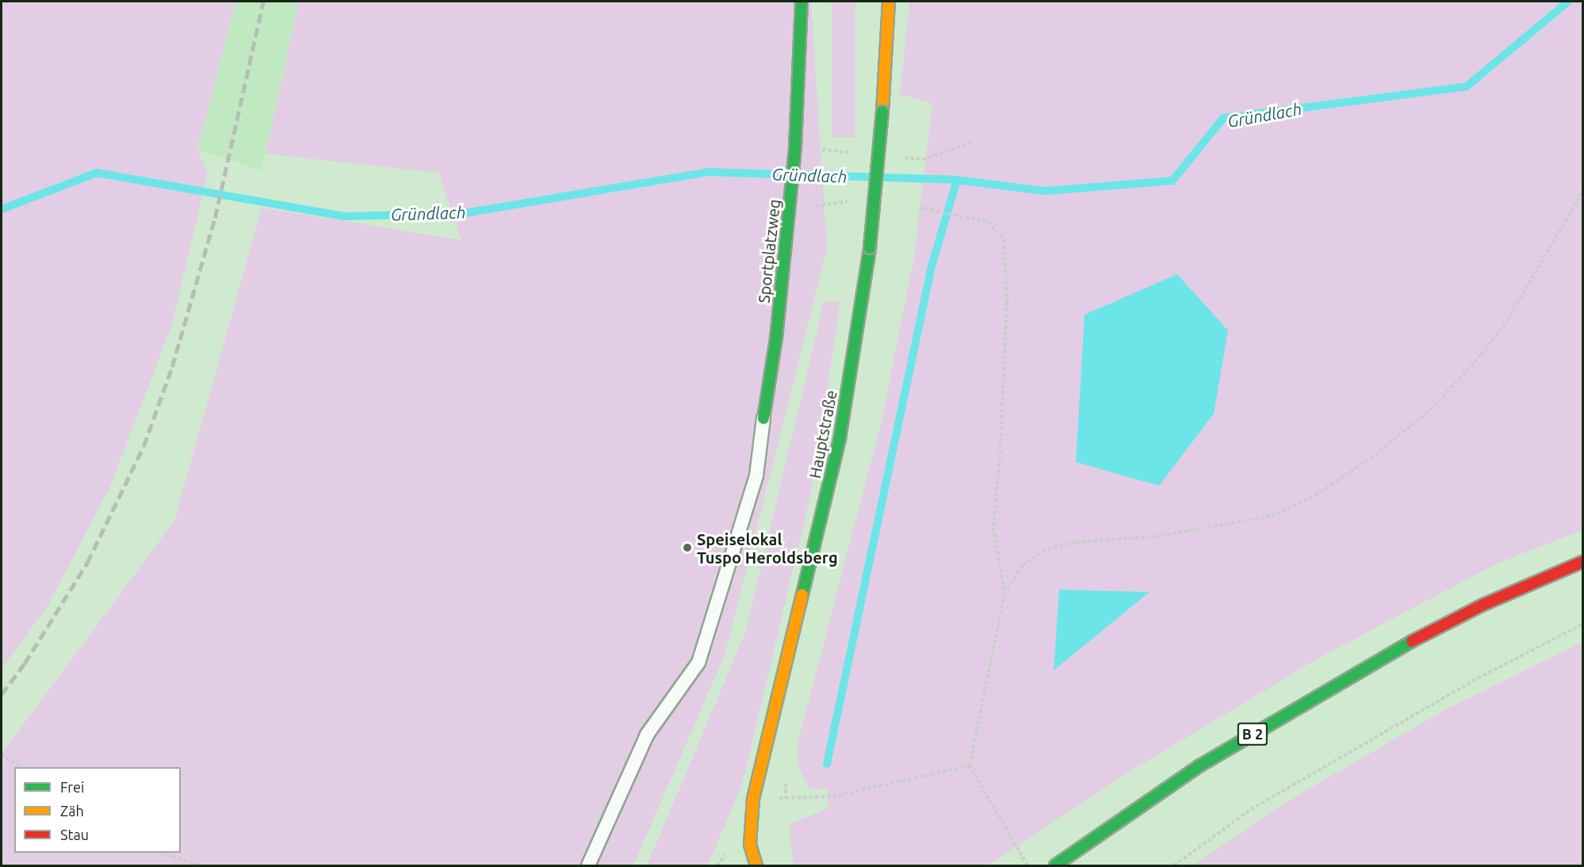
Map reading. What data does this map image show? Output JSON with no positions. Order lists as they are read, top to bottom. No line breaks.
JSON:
{"streets":{"street":["Sportplatzweg","Hauptstraße","B 2"]},"water":["Gründlach"],"places":["Speiselokal Tuspo Heroldsberg"],"legend":["Frei","Zäh","Stau"]}
